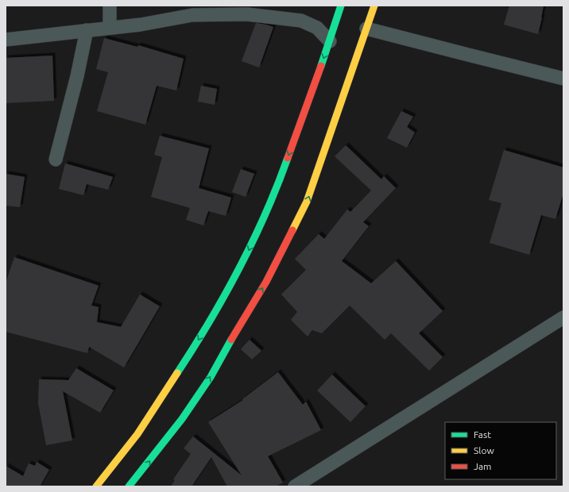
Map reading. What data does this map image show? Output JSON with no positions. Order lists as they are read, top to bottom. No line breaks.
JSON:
{"legend":["Fast","Slow","Jam"]}
